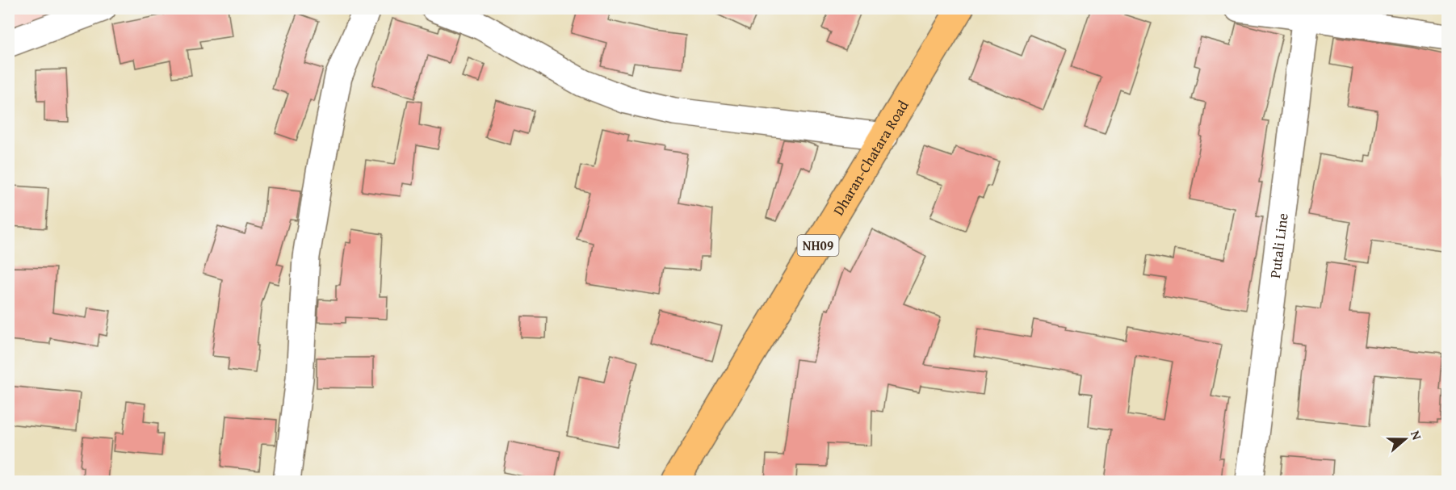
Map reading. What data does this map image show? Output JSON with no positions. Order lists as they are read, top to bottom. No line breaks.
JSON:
{"streets":{"main road":["Dharan-Chatara Road","NH09"],"street":["Putali Line"]},"north":"right"}
